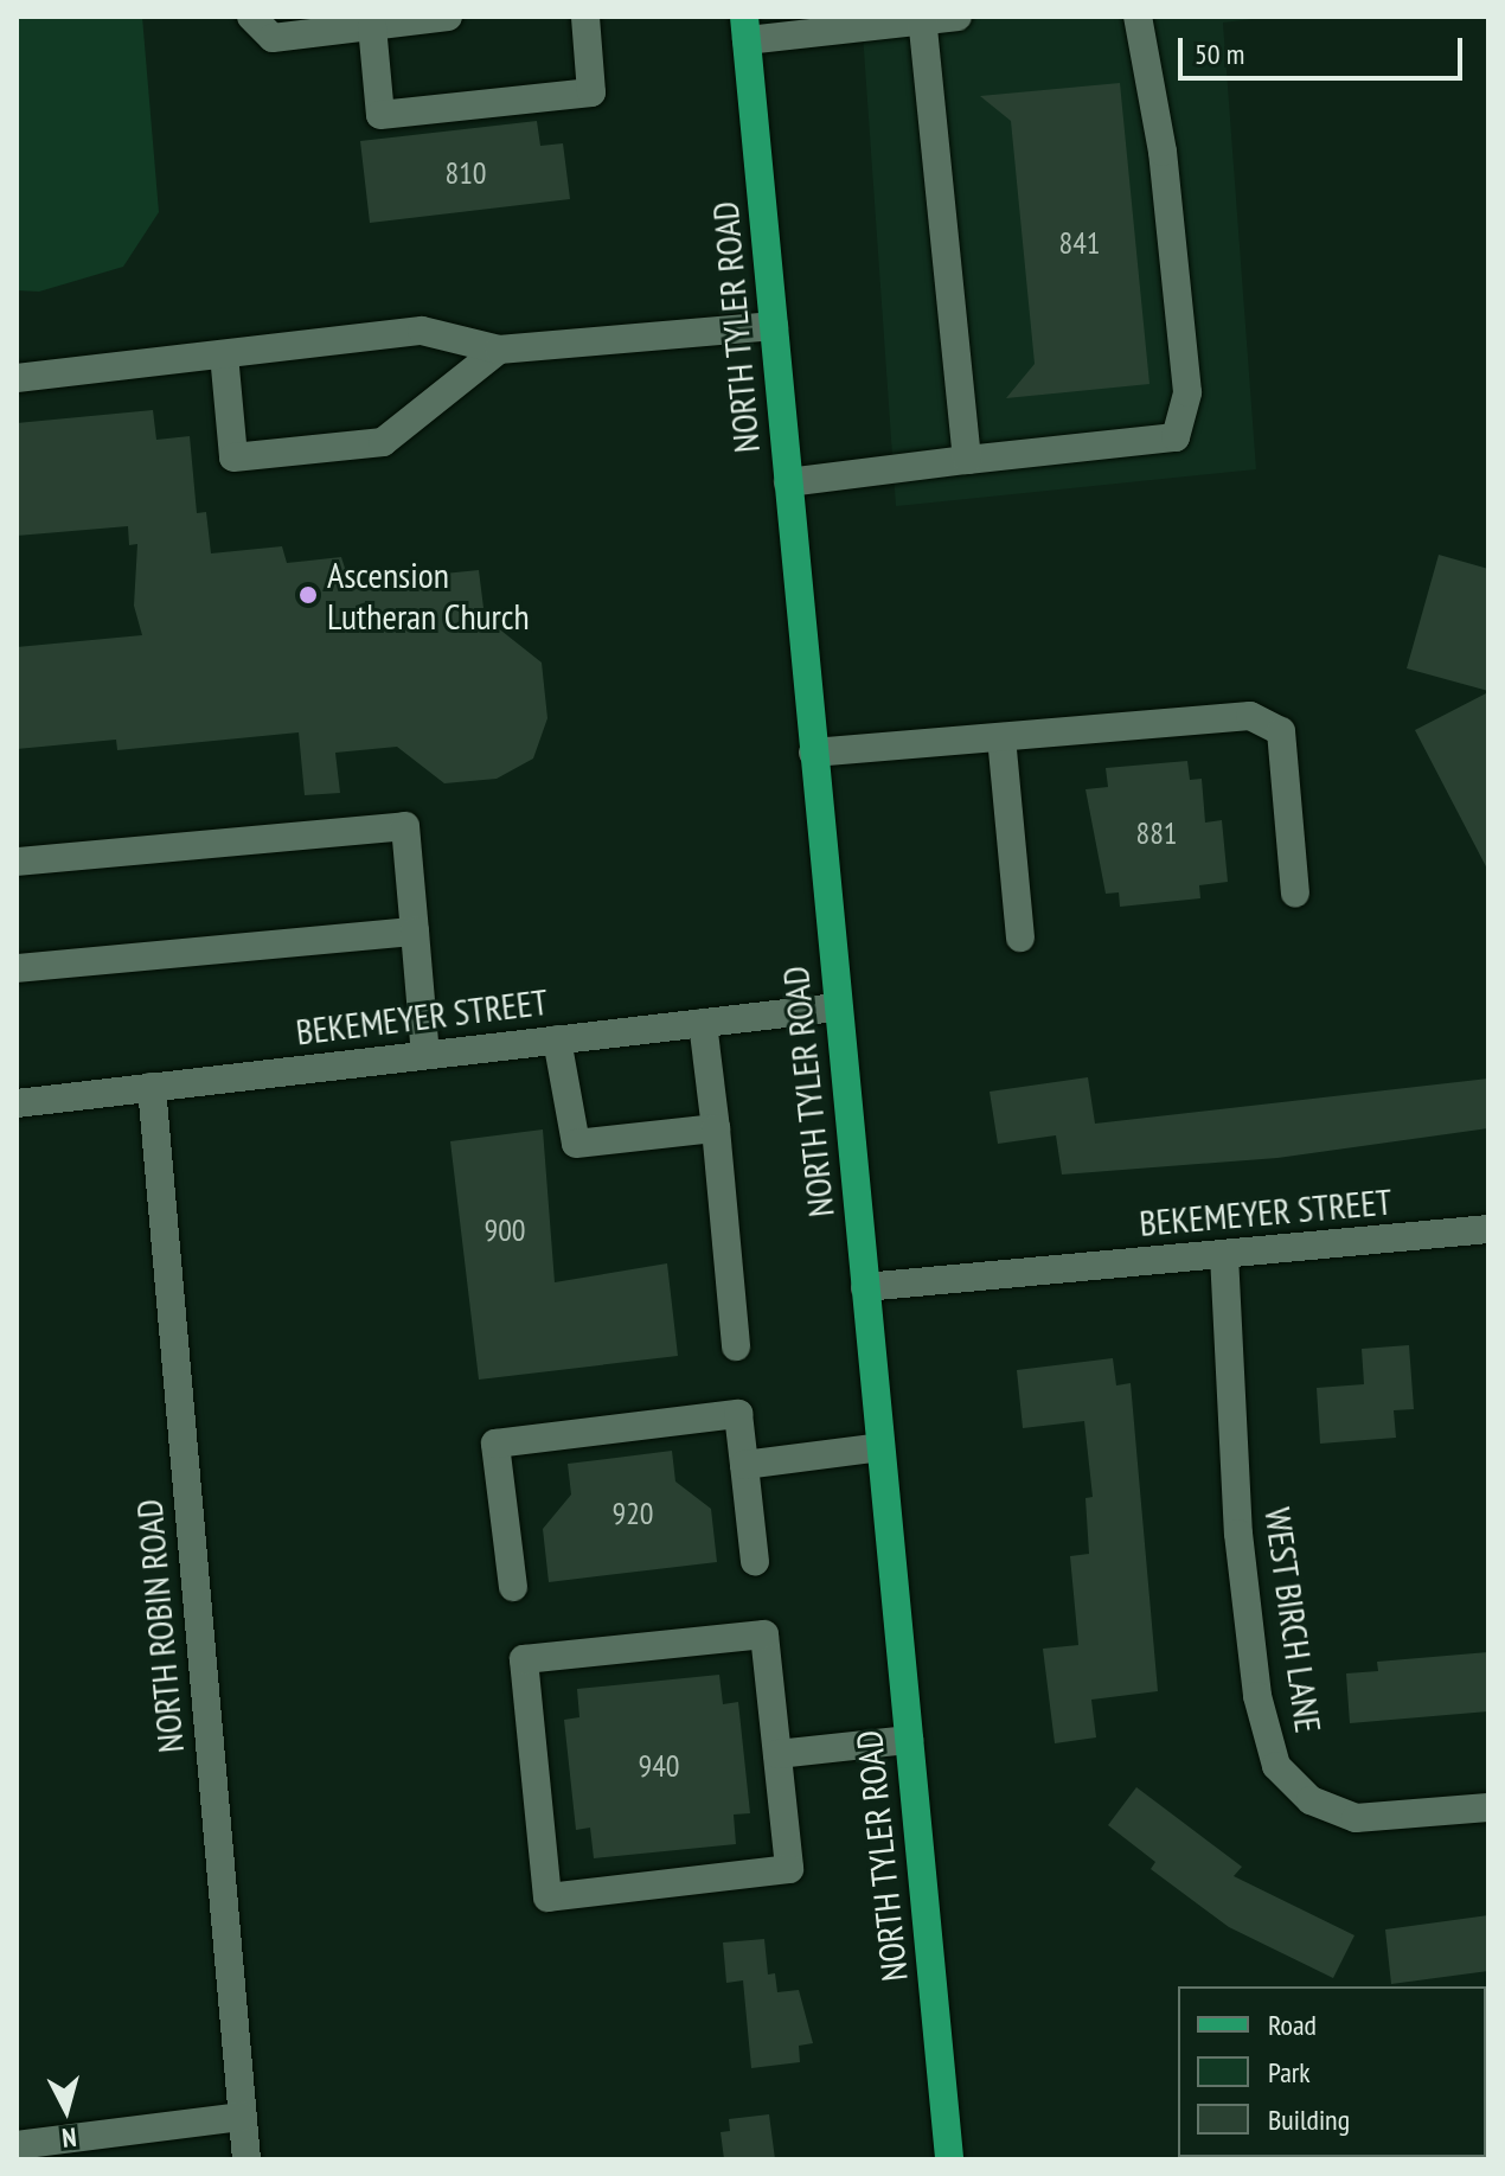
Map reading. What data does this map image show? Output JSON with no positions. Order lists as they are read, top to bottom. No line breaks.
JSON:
{"streets":{"main road":["NORTH TYLER ROAD"],"street":["BEKEMEYER STREET","WEST BIRCH LANE","NORTH ROBIN ROAD"]},"crossings":[["NORTH TYLER ROAD","BEKEMEYER STREET"],["BEKEMEYER STREET","WEST BIRCH LANE"],["BEKEMEYER STREET","NORTH ROBIN ROAD"]],"places":["Ascension Lutheran Church"],"house_numbers":["810","841","881","900","920","940"],"legend":["Road","Park","Building"],"scale_bar":"50 m","north":"bottom"}
